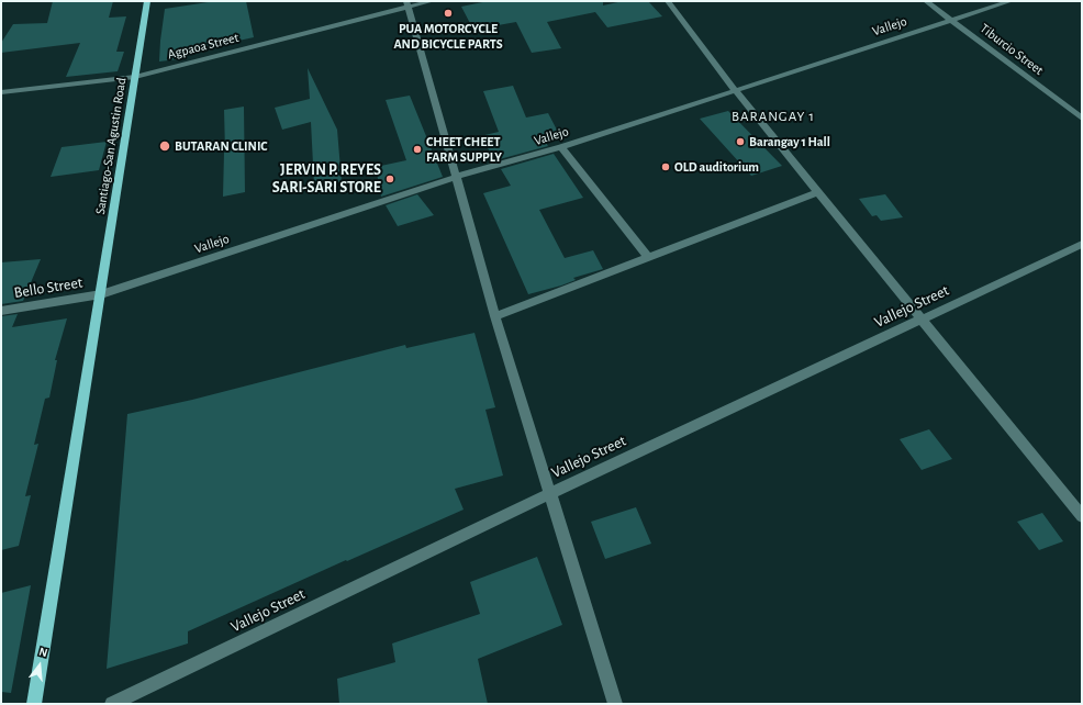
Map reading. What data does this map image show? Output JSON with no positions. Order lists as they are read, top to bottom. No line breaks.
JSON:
{"streets":{"main road":["Santiago-San Agustin Road"],"street":["Vallejo","Agpaoa Street","Tiburcio Street","Bello Street","Vallejo Street"]},"crossings":[["Vallejo","Tiburcio Street"],["Vallejo","Santiago-San Agustin Road"],["Vallejo","Bello Street"],["Agpaoa Street","Santiago-San Agustin Road"],["Santiago-San Agustin Road","Bello Street"]],"districts":["BARANGAY 1"],"places":["PUA MOTORCYCLE AND BICYCLE PARTS","Barangay 1 Hall","BUTARAN CLINIC","CHEET CHEET FARM SUPPLY","OLD auditorium","JERVIN P. REYES SARI-SARI STORE"],"north":"top"}
